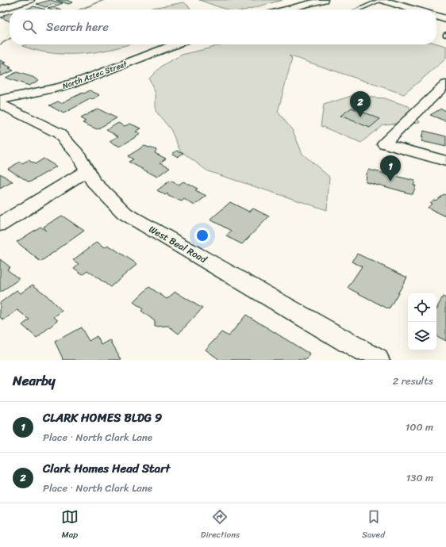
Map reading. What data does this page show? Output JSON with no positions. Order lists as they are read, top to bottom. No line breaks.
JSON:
{"streets":{"street":["North Aztec Street","West Beal Road"]},"page":{"search":"Search here","pins":["2","1"],"heading":["Nearby","2 results"],"list":[{"mark":"1","name":"CLARK HOMES BLDG 9","note":"Place · North Clark Lane","value":"100 m"},{"mark":"2","name":"Clark Homes Head Start","note":"Place · North Clark Lane","value":"130 m"}],"nav":["Map","Directions","Saved"]}}
